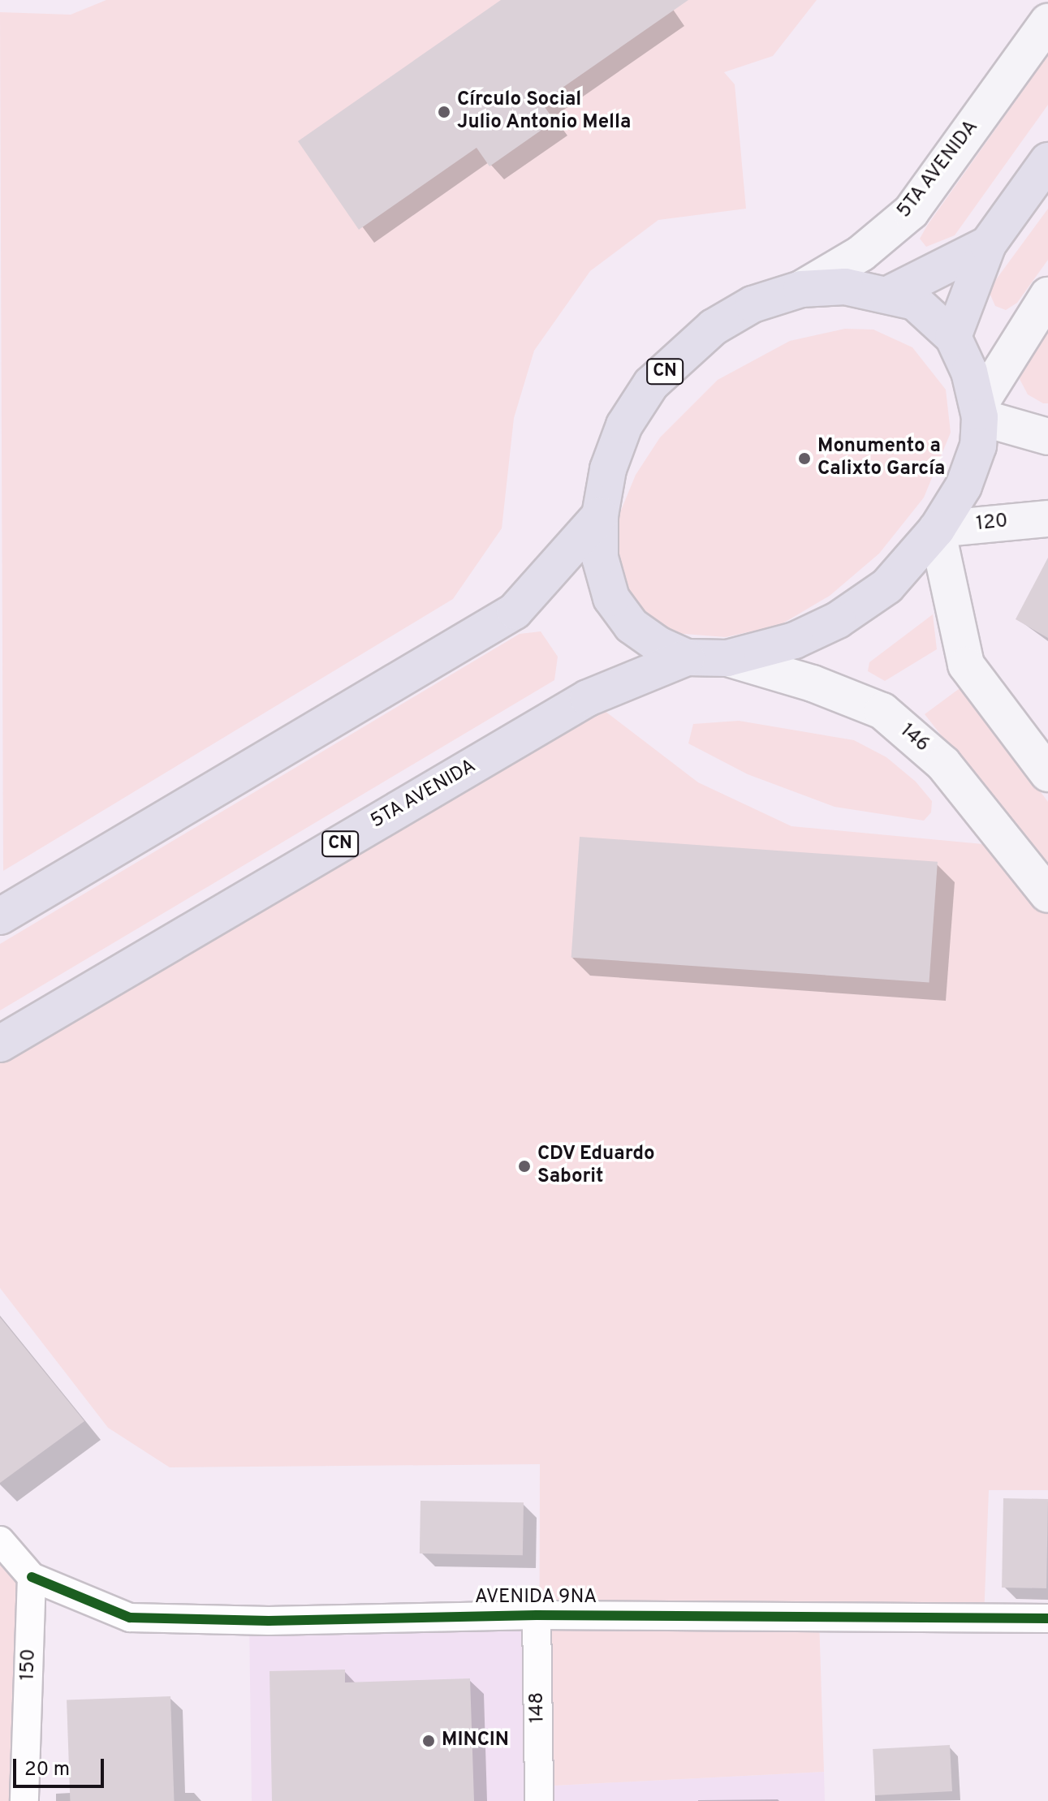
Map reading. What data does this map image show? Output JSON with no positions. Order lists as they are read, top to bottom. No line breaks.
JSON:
{"streets":{"highway":["5TA AVENIDA","CN"],"main road":["120","146"],"street":["AVENIDA 9NA","150","148"]},"crossings":[["5TA AVENIDA","CN"],["CN","120"],["CN","146"],["AVENIDA 9NA","150"],["AVENIDA 9NA","148"]],"places":["Círculo Social Julio Antonio Mella","Monumento a Calixto García","CDV Eduardo Saborit","MINCIN"],"scale_bar":"20 m"}
